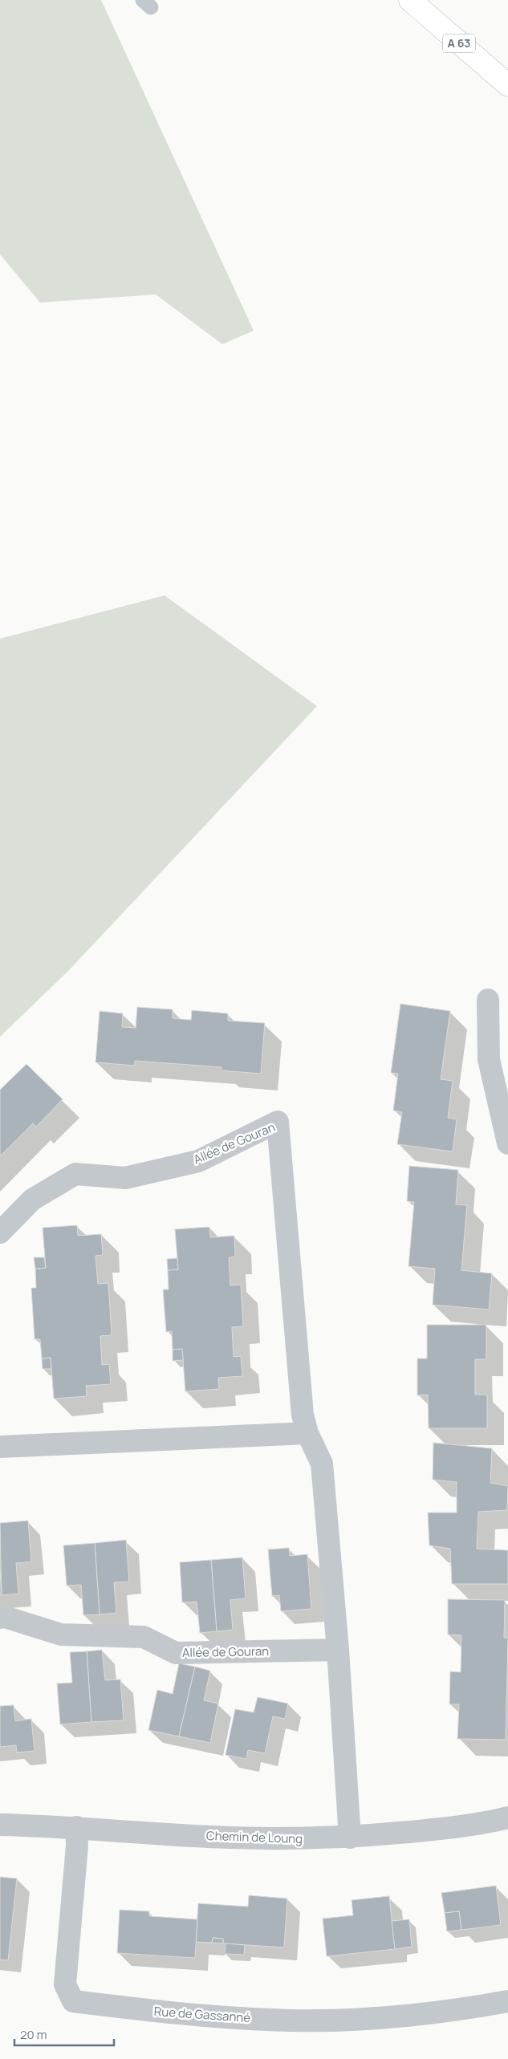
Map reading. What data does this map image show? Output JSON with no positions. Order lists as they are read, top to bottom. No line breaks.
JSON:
{"streets":{"highway":["A 63"],"street":["Allée de Gouran","Chemin de Loung","Rue de Gassanné"]},"crossings":[["Allée de Gouran","Chemin de Loung"],["Chemin de Loung","Rue de Gassanné"]],"scale_bar":"20 m"}
